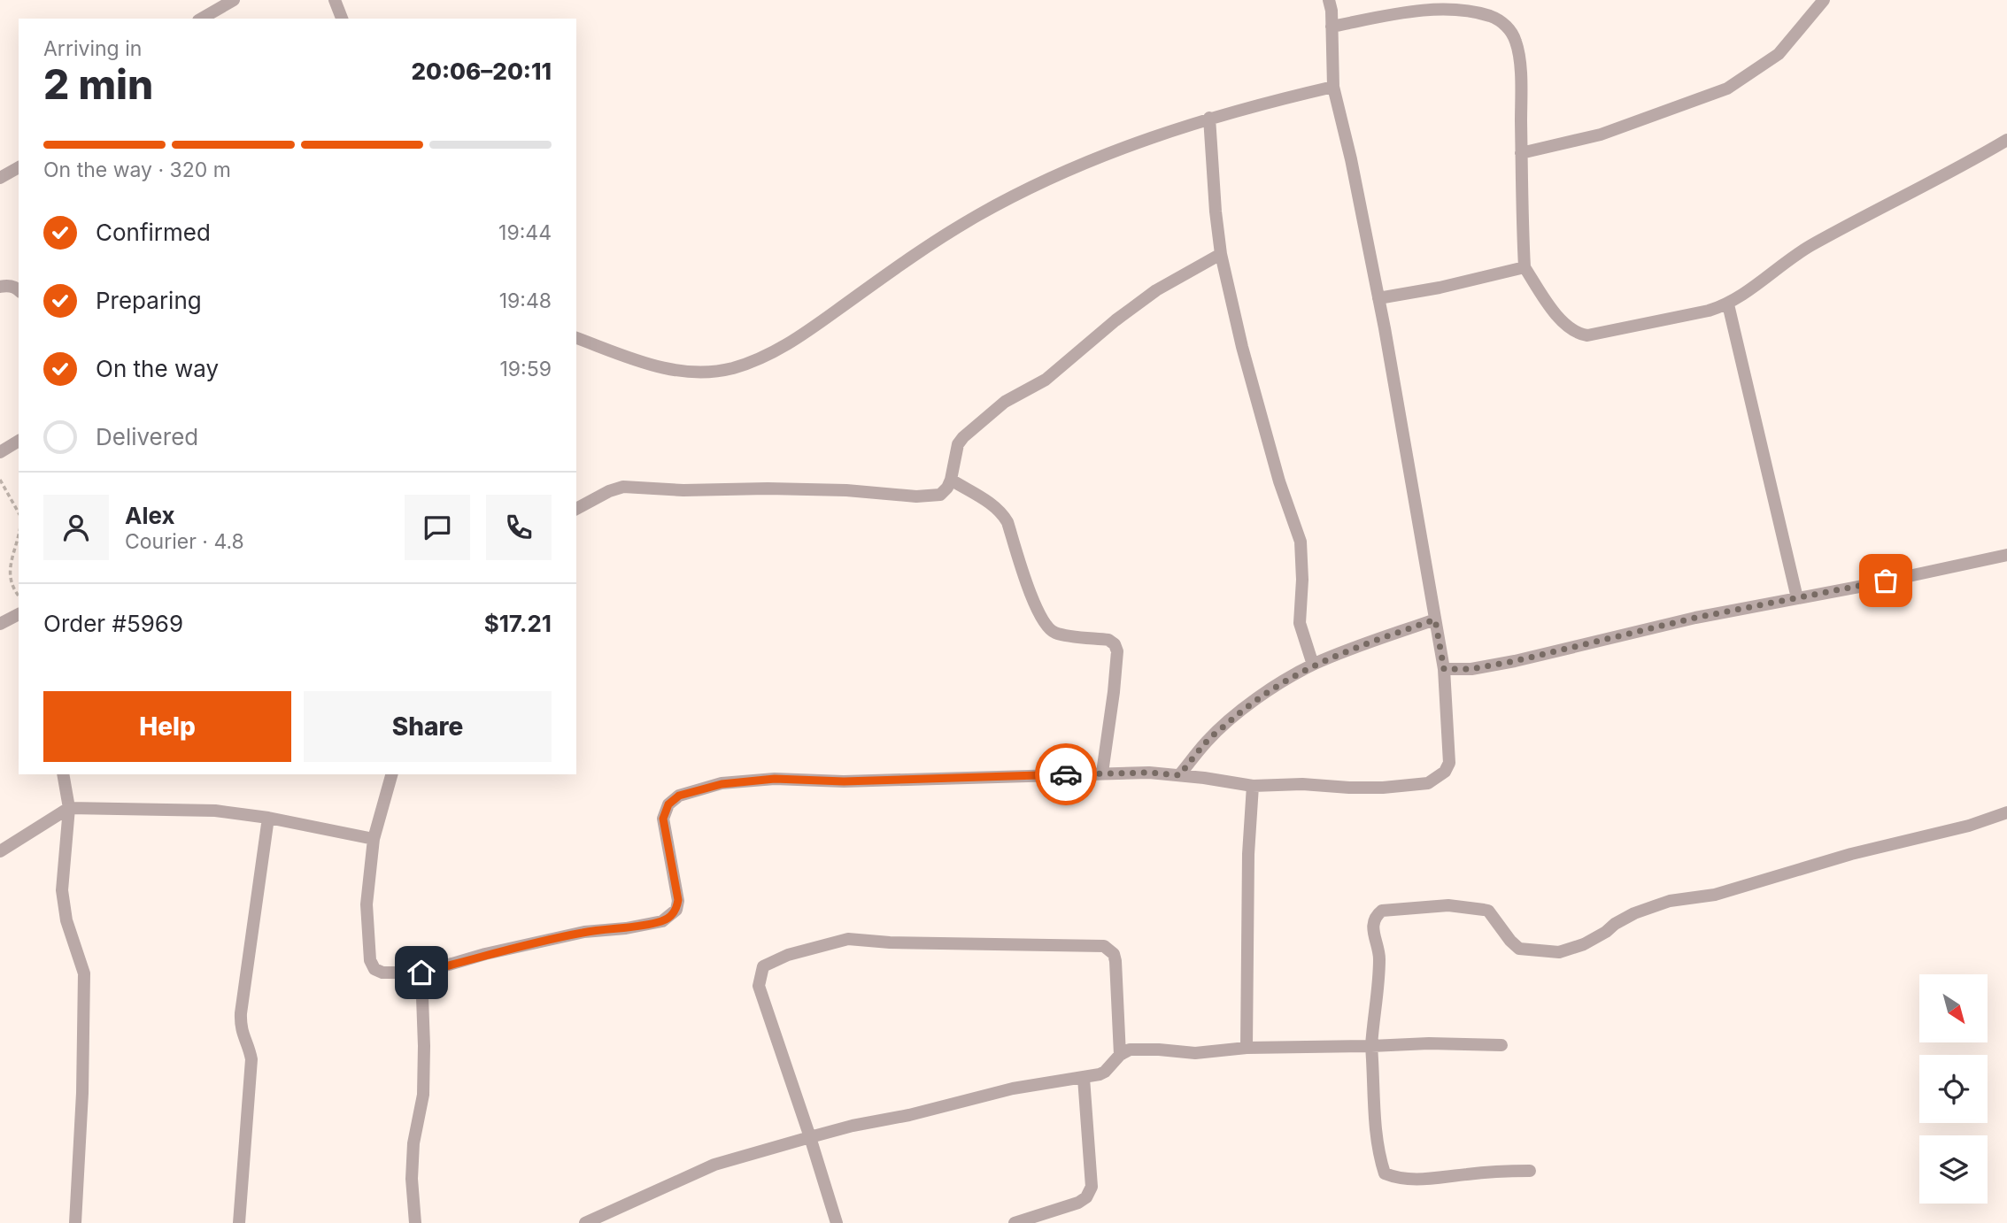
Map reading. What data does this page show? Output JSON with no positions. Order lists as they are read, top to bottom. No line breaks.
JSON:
{"north":"bottom right","page":{"heading":["2 min","Arriving in","20:06–20:11"],"panel":["Alex","Courier · 4.8","Order #5969","$17.21"],"bar":"On the way · 320 m","list":[["Confirmed","19:44"],["Preparing","19:48"],["On the way","19:59"],"Delivered"],"buttons":["Help","Share"]}}
